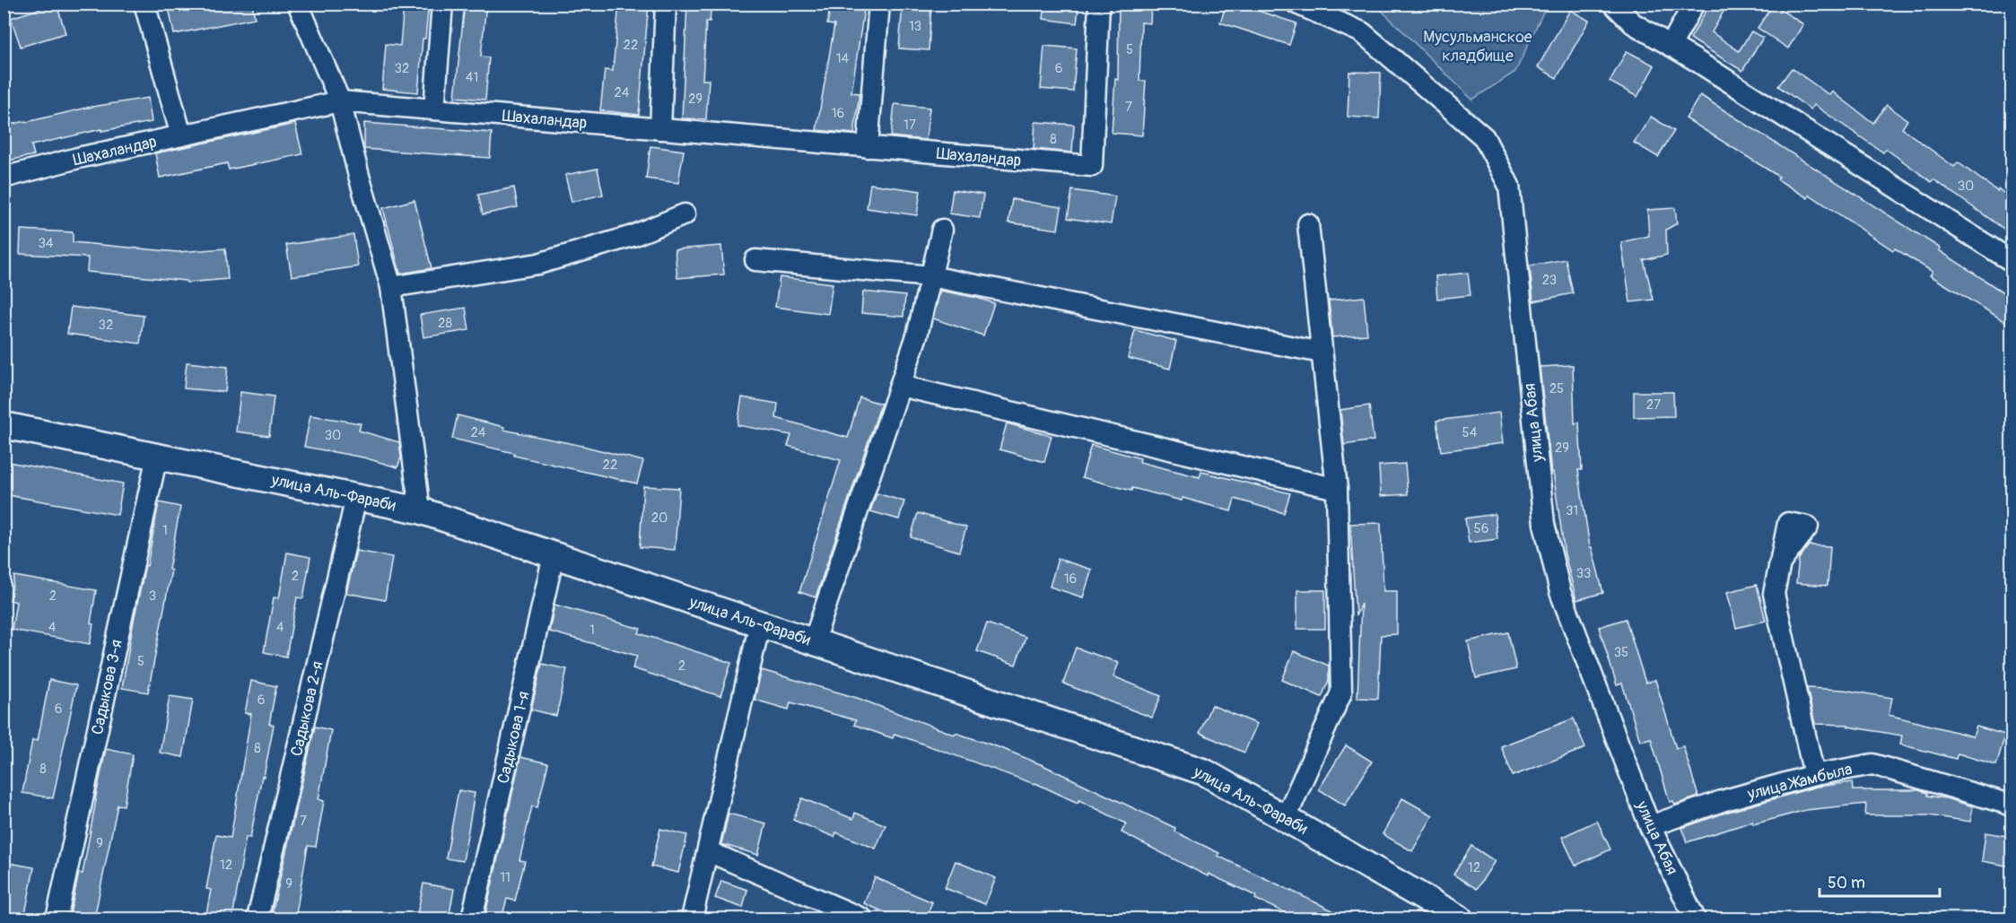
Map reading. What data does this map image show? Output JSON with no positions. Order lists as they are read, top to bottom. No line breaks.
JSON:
{"streets":{"main road":["улица Аль-Фараби"],"street":["Шахаландар","улица Абая","Садыкова 3-я","Садыкова 2-я","Садыкова 1-я","улица Жамбыла"]},"crossings":[["улица Абая","улица Жамбыла"],["улица Аль-Фараби","Садыкова 3-я"],["улица Аль-Фараби","Садыкова 2-я"],["улица Аль-Фараби","Садыкова 1-я"]],"parks":["Мусульманское кладбище"],"house_numbers":["13","22","5","14","32","6","41","24","29","7","16","17","8","30","34","23","28","32","25","27","24","54","30","29","22","31","20","56","1","33","2","16","2","3","4","4","1","35","5","2","6","6","8","8","7","9","12","12","11","9"],"scale_bar":"50 m"}
